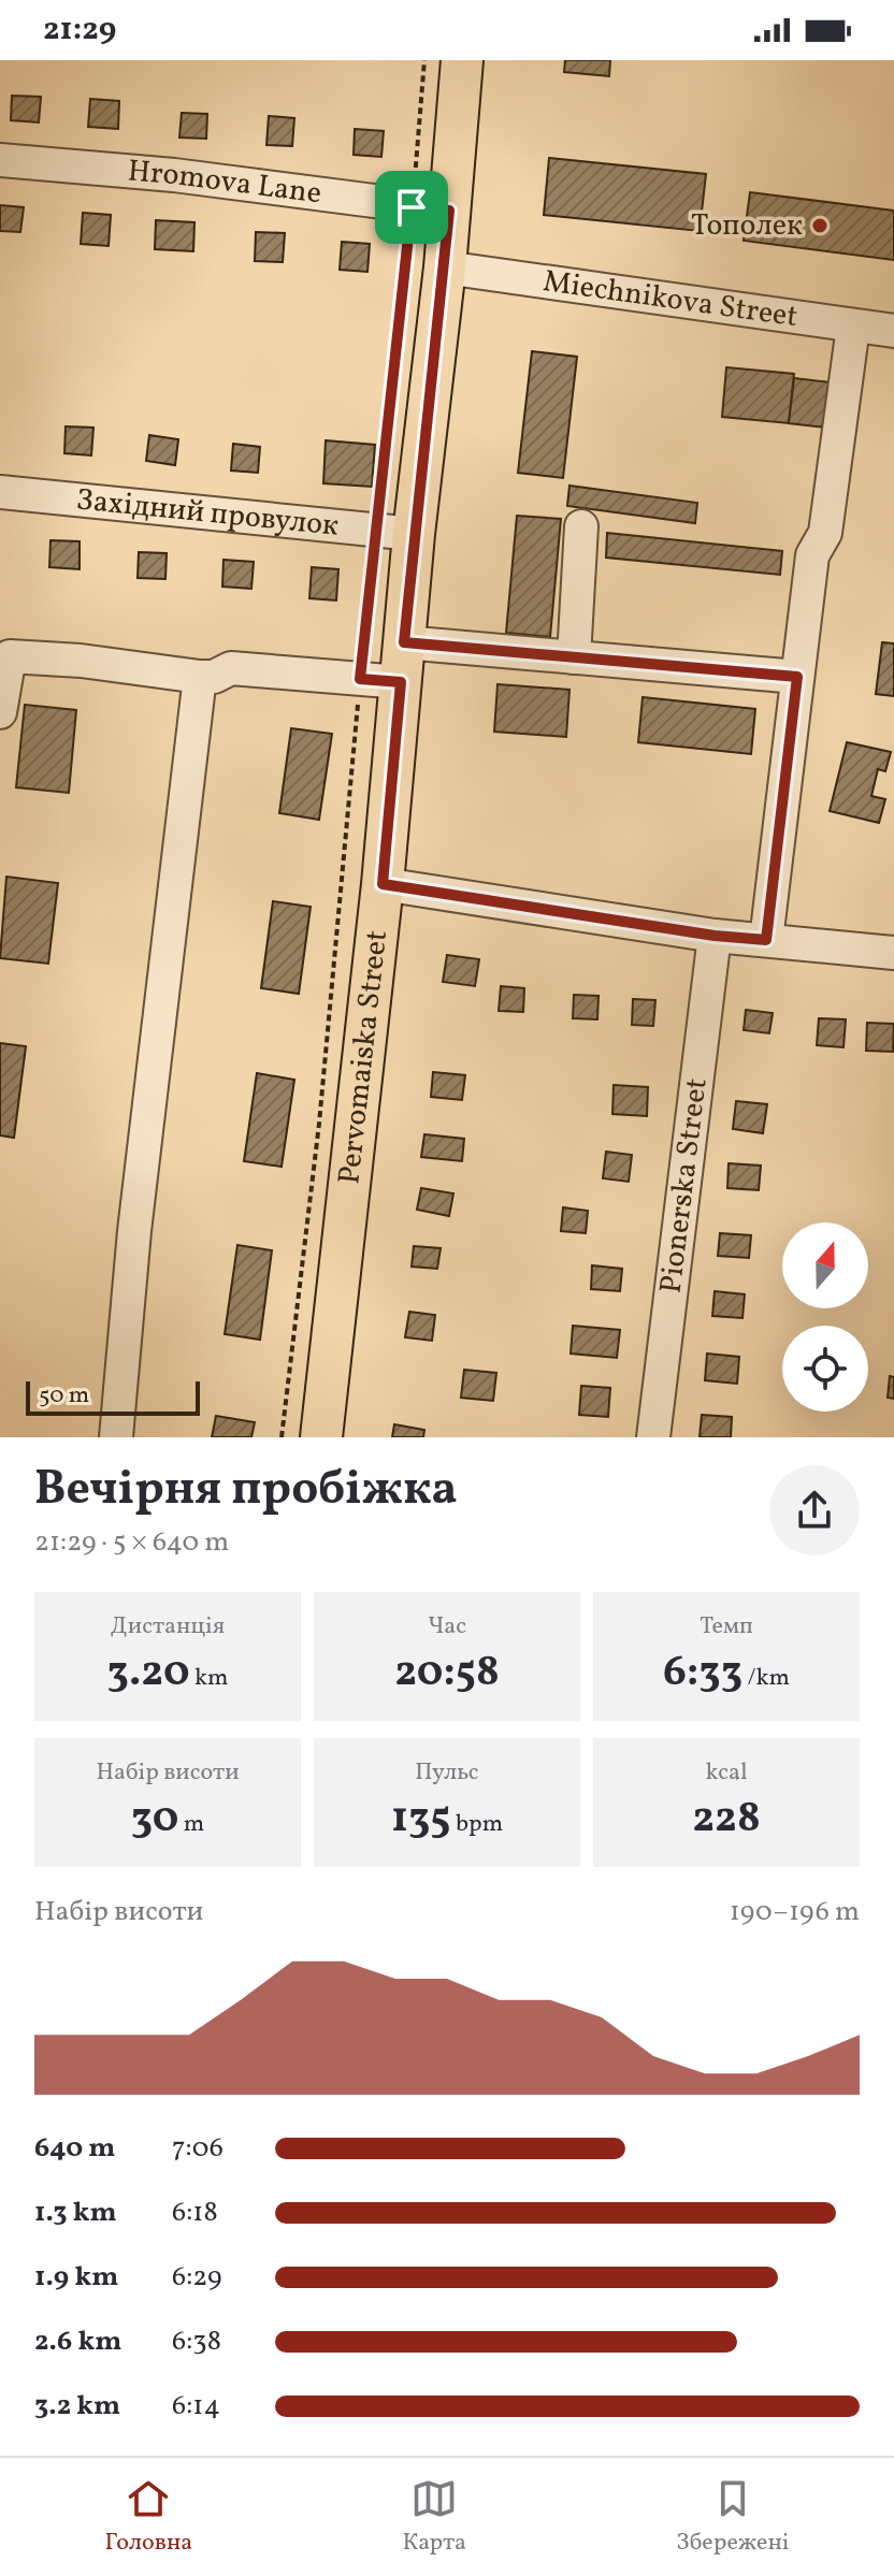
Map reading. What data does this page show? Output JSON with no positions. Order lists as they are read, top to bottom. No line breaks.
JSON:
{"streets":{"main road":["Pervomaiska Street"],"street":["Hromova Lane","Miechnikova Street","Західний провулок","Pionerska Street"]},"crossings":[["Hromova Lane","Pervomaiska Street"],["Miechnikova Street","Pervomaiska Street"],["Західний провулок","Pervomaiska Street"]],"places":["Тополек"],"scale_bar":"50 m","north":"top","page":{"status":"21:29","scale":"50 m","heading":["Вечірня пробіжка","21:29 · 5 × 640 m"],"stats":[["Дистанція","3.20 km"],["Час","20:58"],["Темп","6:33 /km"],["Набір висоти","30 m"],["Пульс","135 bpm"],["kcal","228"]],"chart":["Набір висоти","190–196 m"],"list":[{"name":"640 m","note":"7:06"},{"name":"1.3 km","note":"6:18"},{"name":"1.9 km","note":"6:29"},{"name":"2.6 km","note":"6:38"},{"name":"3.2 km","note":"6:14"}],"tabs":["Головна","Карта","Збережені"]}}
